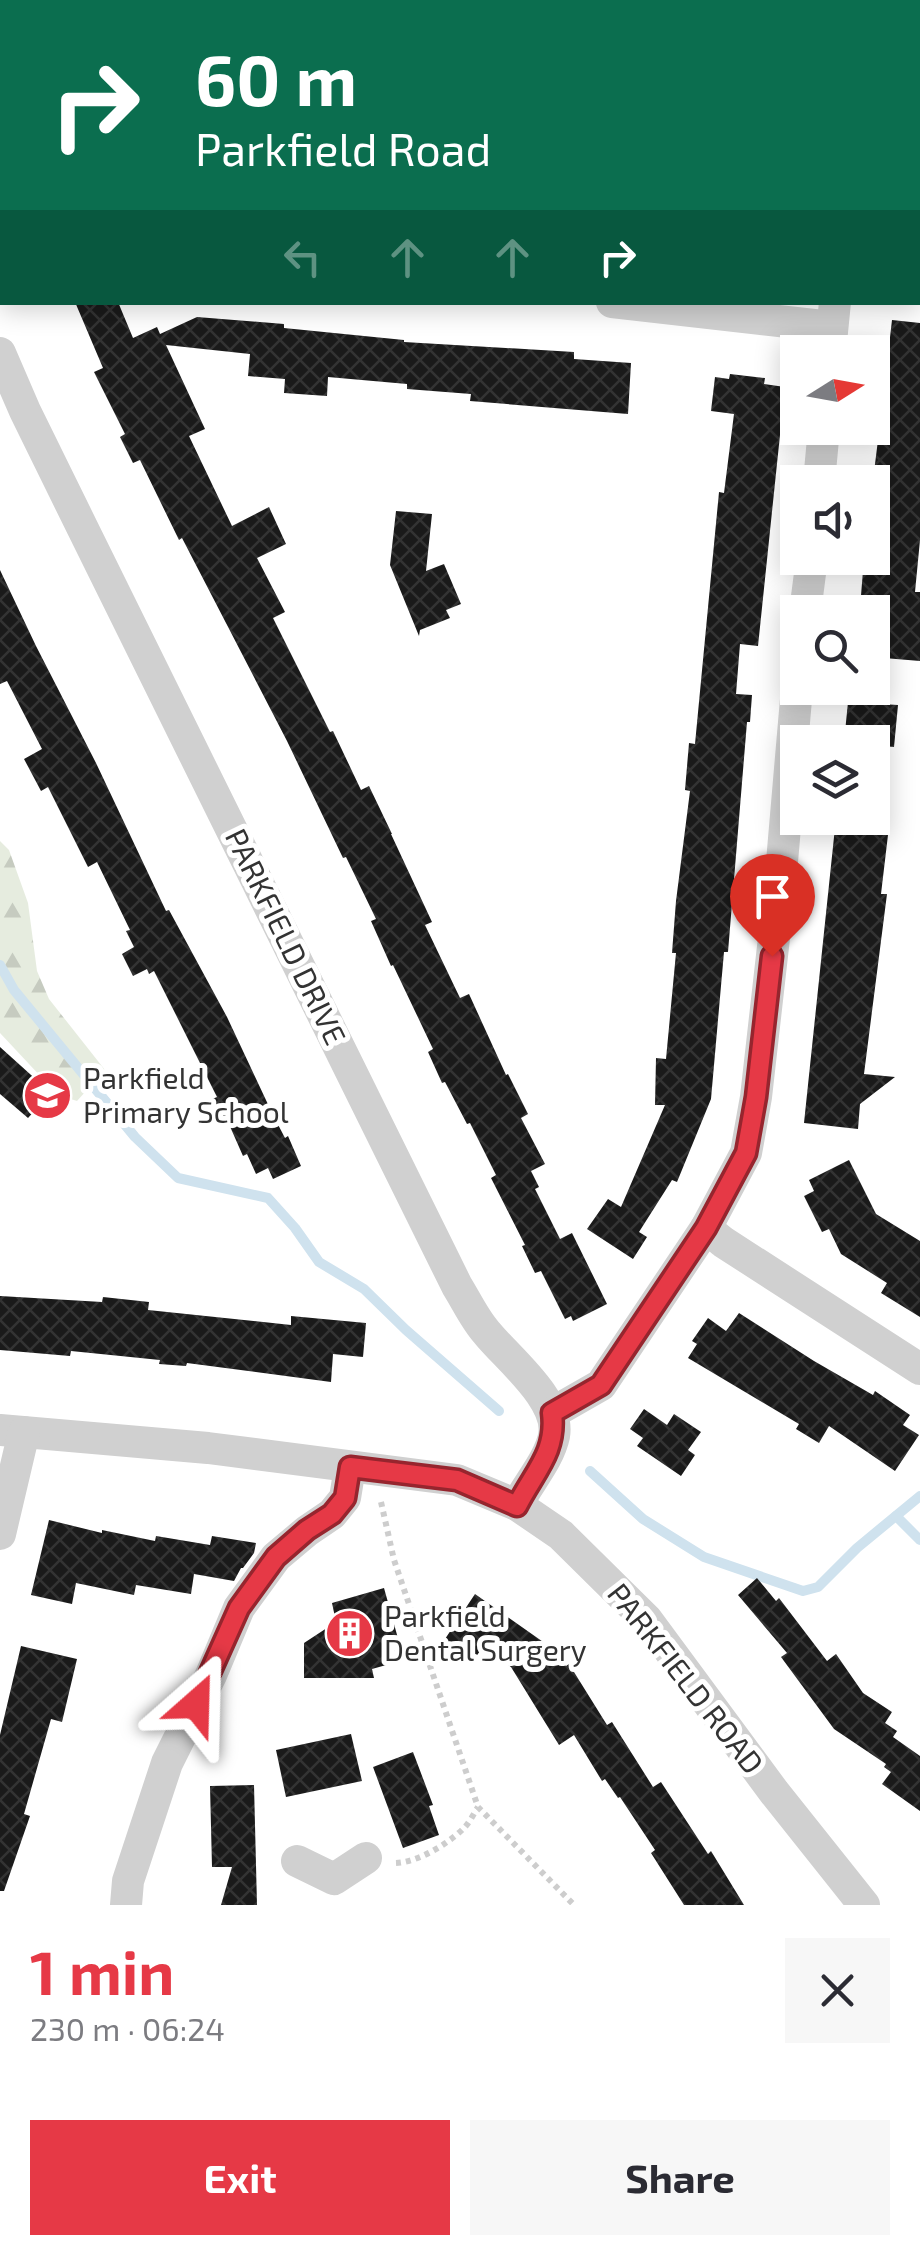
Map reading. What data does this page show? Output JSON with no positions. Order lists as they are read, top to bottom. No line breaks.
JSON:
{"streets":{"street":["PARKFIELD DRIVE","PARKFIELD ROAD"]},"places":{"school or university":["Parkfield Primary School"],"building":["Parkfield Dental Surgery"]},"north":"right","page":{"turn":["60 m","Parkfield Road"],"heading":["1 min","230 m · 06:24"],"buttons":["Exit","Share"]}}
